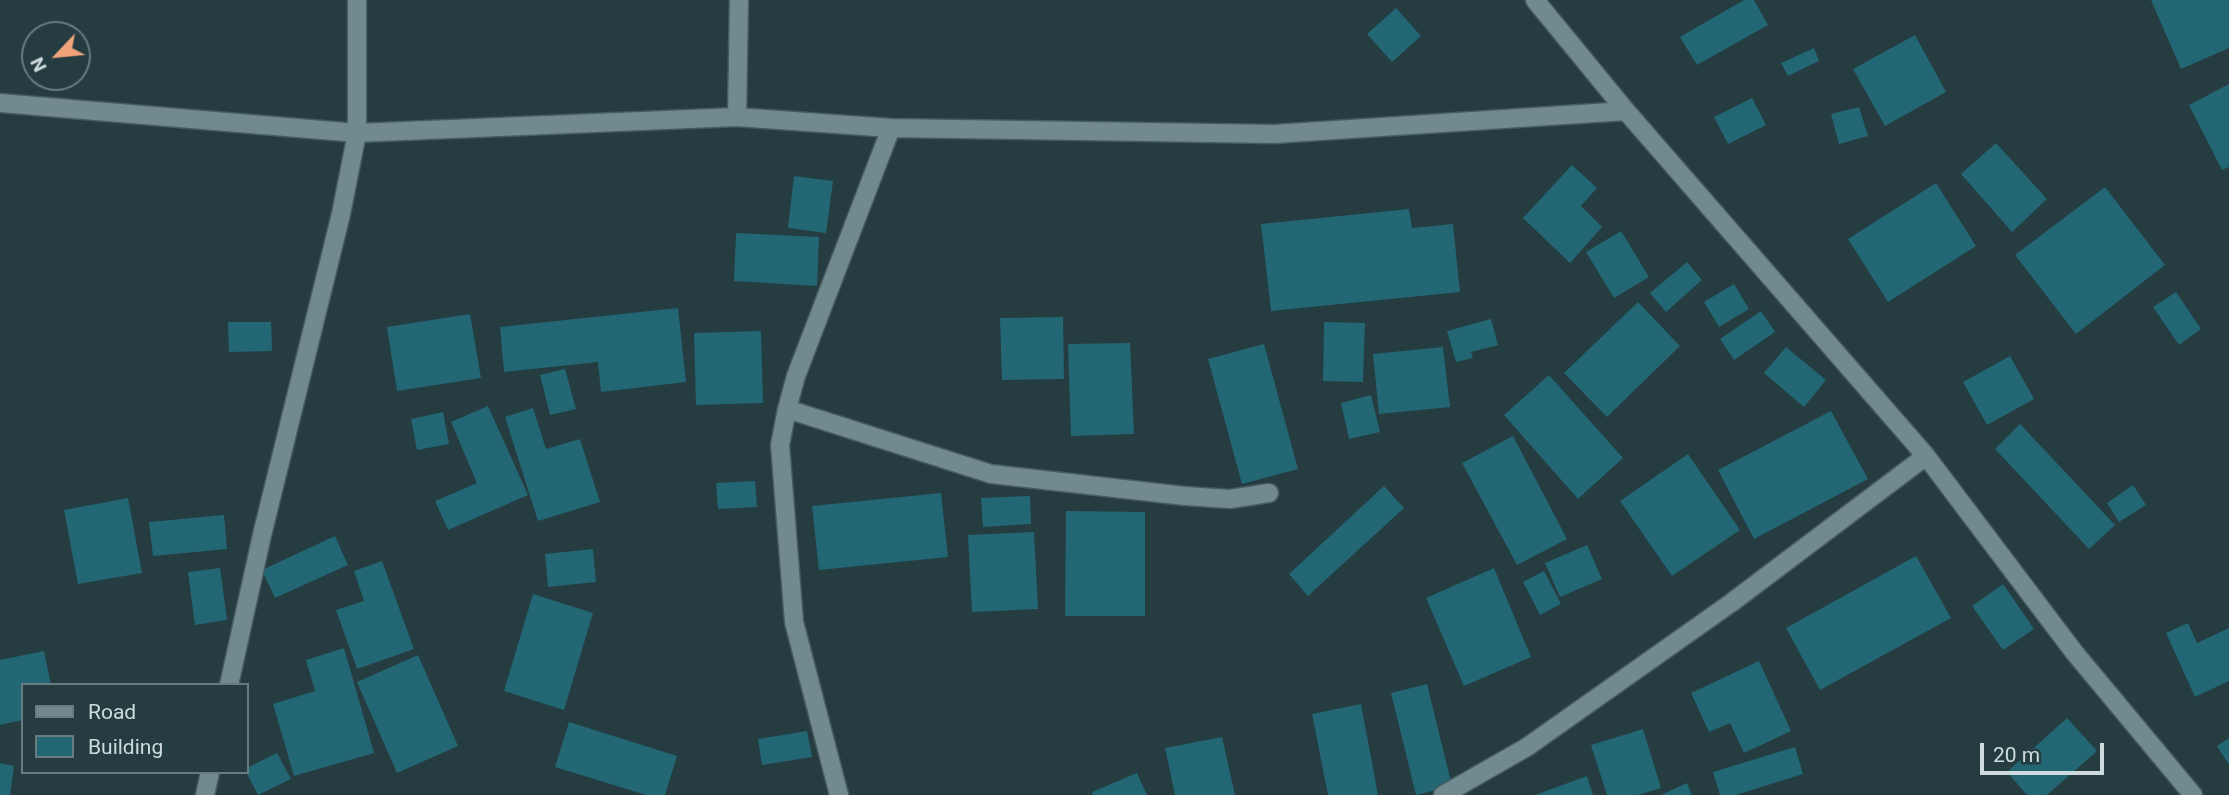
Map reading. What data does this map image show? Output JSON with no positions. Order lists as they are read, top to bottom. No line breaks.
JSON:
{"legend":["Road","Building"],"scale_bar":"20 m","north":"bottom left"}
